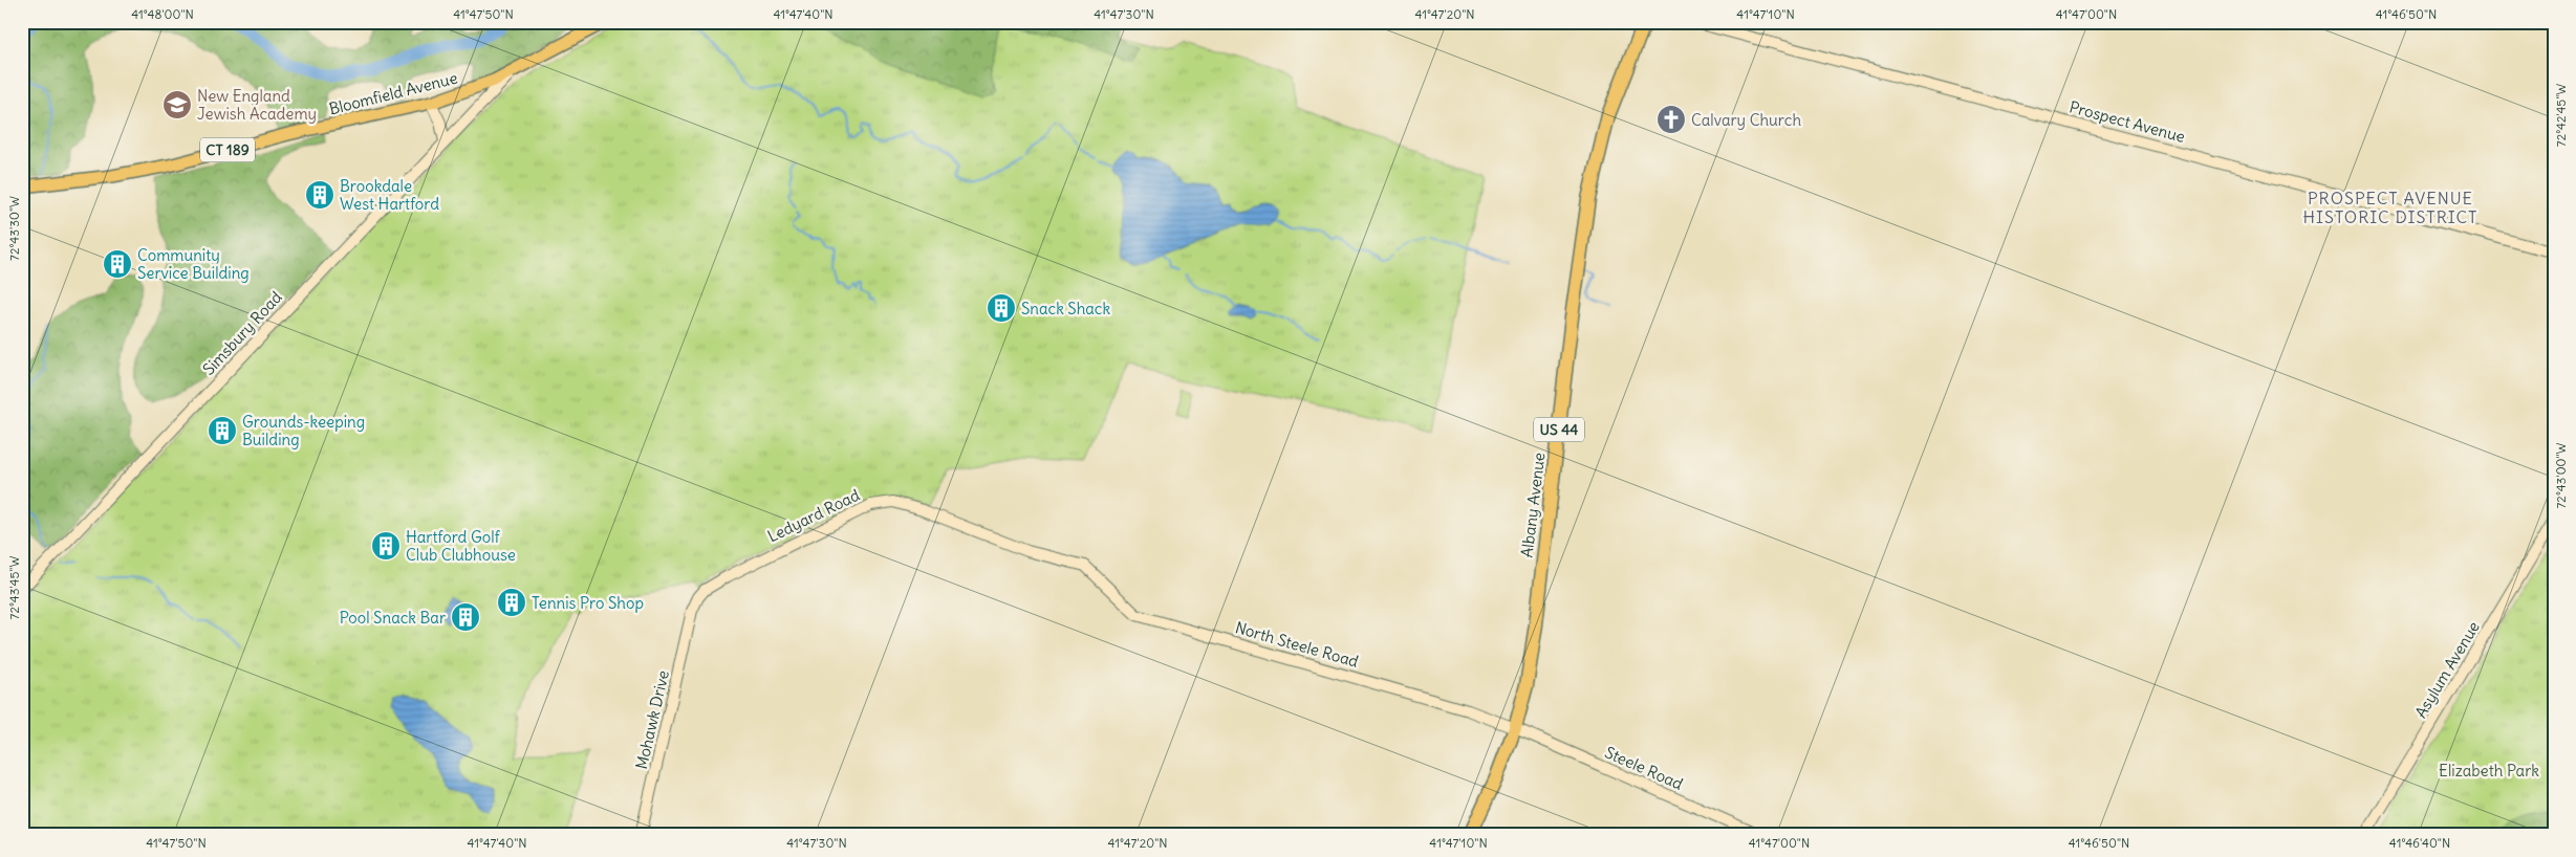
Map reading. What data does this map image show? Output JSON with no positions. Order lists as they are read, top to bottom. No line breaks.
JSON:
{"streets":{"highway":["US 44","Albany Avenue"],"main road":["Bloomfield Avenue","Prospect Avenue","CT 189","Simsbury Road","Ledyard Road","North Steele Road","Asylum Avenue","Mohawk Drive","Steele Road"]},"crossings":[["Bloomfield Avenue","Simsbury Road"],["Albany Avenue","North Steele Road"],["Albany Avenue","Steele Road"],["Ledyard Road","North Steele Road"],["Ledyard Road","Mohawk Drive"],["North Steele Road","Steele Road"]],"districts":["PROSPECT AVENUE HISTORIC DISTRICT"],"parks":["Elizabeth Park"],"places":{"school or university":["New England Jewish Academy"],"church":["Calvary Church"],"building":["Brookdale West Hartford","Community Service Building","Snack Shack","Grounds-keeping Building","Hartford Golf Club Clubhouse","Tennis Pro Shop","Pool Snack Bar"]},"coordinates":["41°48'00\"N","41°47'50\"N","41°47'40\"N","41°47'30\"N","41°47'20\"N","41°47'10\"N","41°47'00\"N","41°46'50\"N","72°42'45\"W","72°43'30\"W","72°43'00\"W","72°43'45\"W","41°46'40\"N"]}
